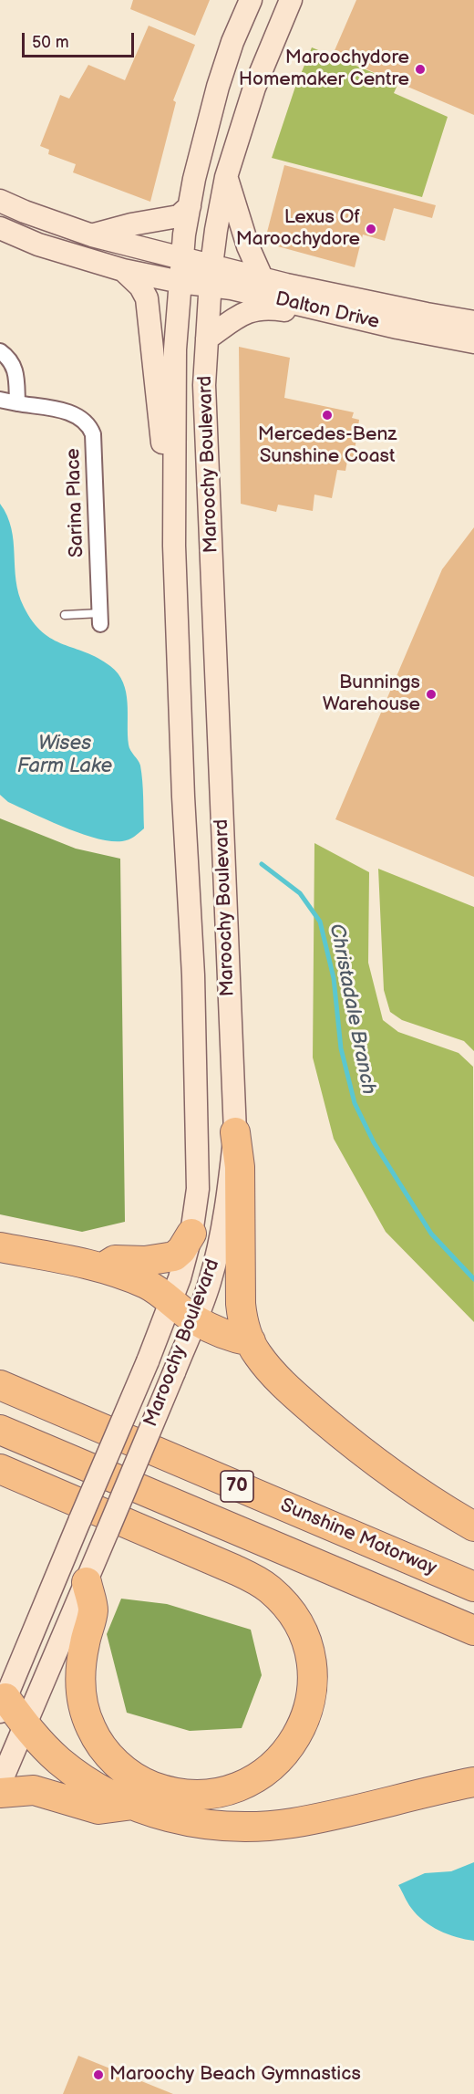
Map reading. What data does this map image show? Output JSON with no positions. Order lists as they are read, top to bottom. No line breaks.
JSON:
{"streets":{"highway":["70","Sunshine Motorway"],"main road":["Dalton Drive","Maroochy Boulevard"],"street":["Sarina Place"]},"crossings":[["Dalton Drive","Maroochy Boulevard"]],"water":["Wises Farm Lake","Christadale Branch"],"places":["Maroochydore Homemaker Centre","Lexus Of Maroochydore","Mercedes-Benz Sunshine Coast","Bunnings Warehouse","Maroochy Beach Gymnastics"],"scale_bar":"50 m"}
